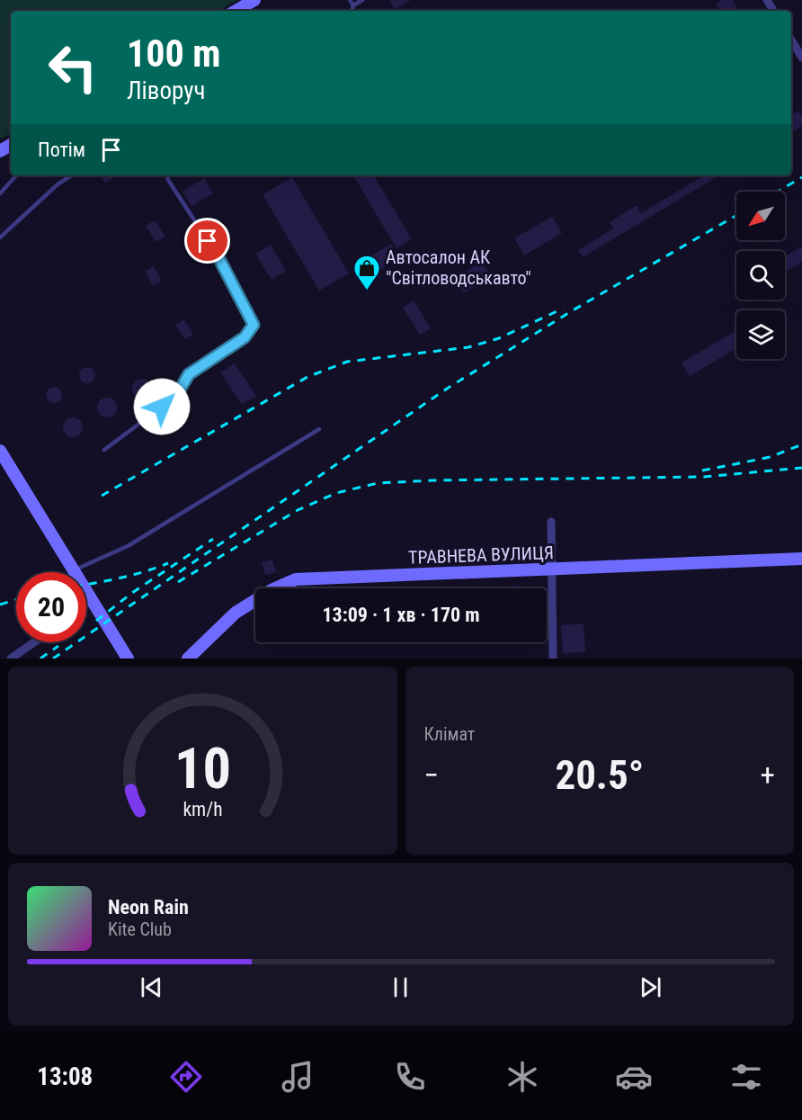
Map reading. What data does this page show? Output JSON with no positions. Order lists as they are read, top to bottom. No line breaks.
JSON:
{"streets":{"street":["ТРАВНЕВА ВУЛИЦЯ"]},"places":{"shop":["Автосалон АК \"Світловодськавто\""]},"north":"bottom left","page":{"turn":["100 m","Ліворуч"],"then":"Потім","limit":"20","trip":"13:09 · 1 хв · 170 m","tile":"Клімат","heat":["−","20.5°","+"],"song":["Neon Rain","Kite Club"],"tabs":"13:08","gauge":["10","km/h"]}}
